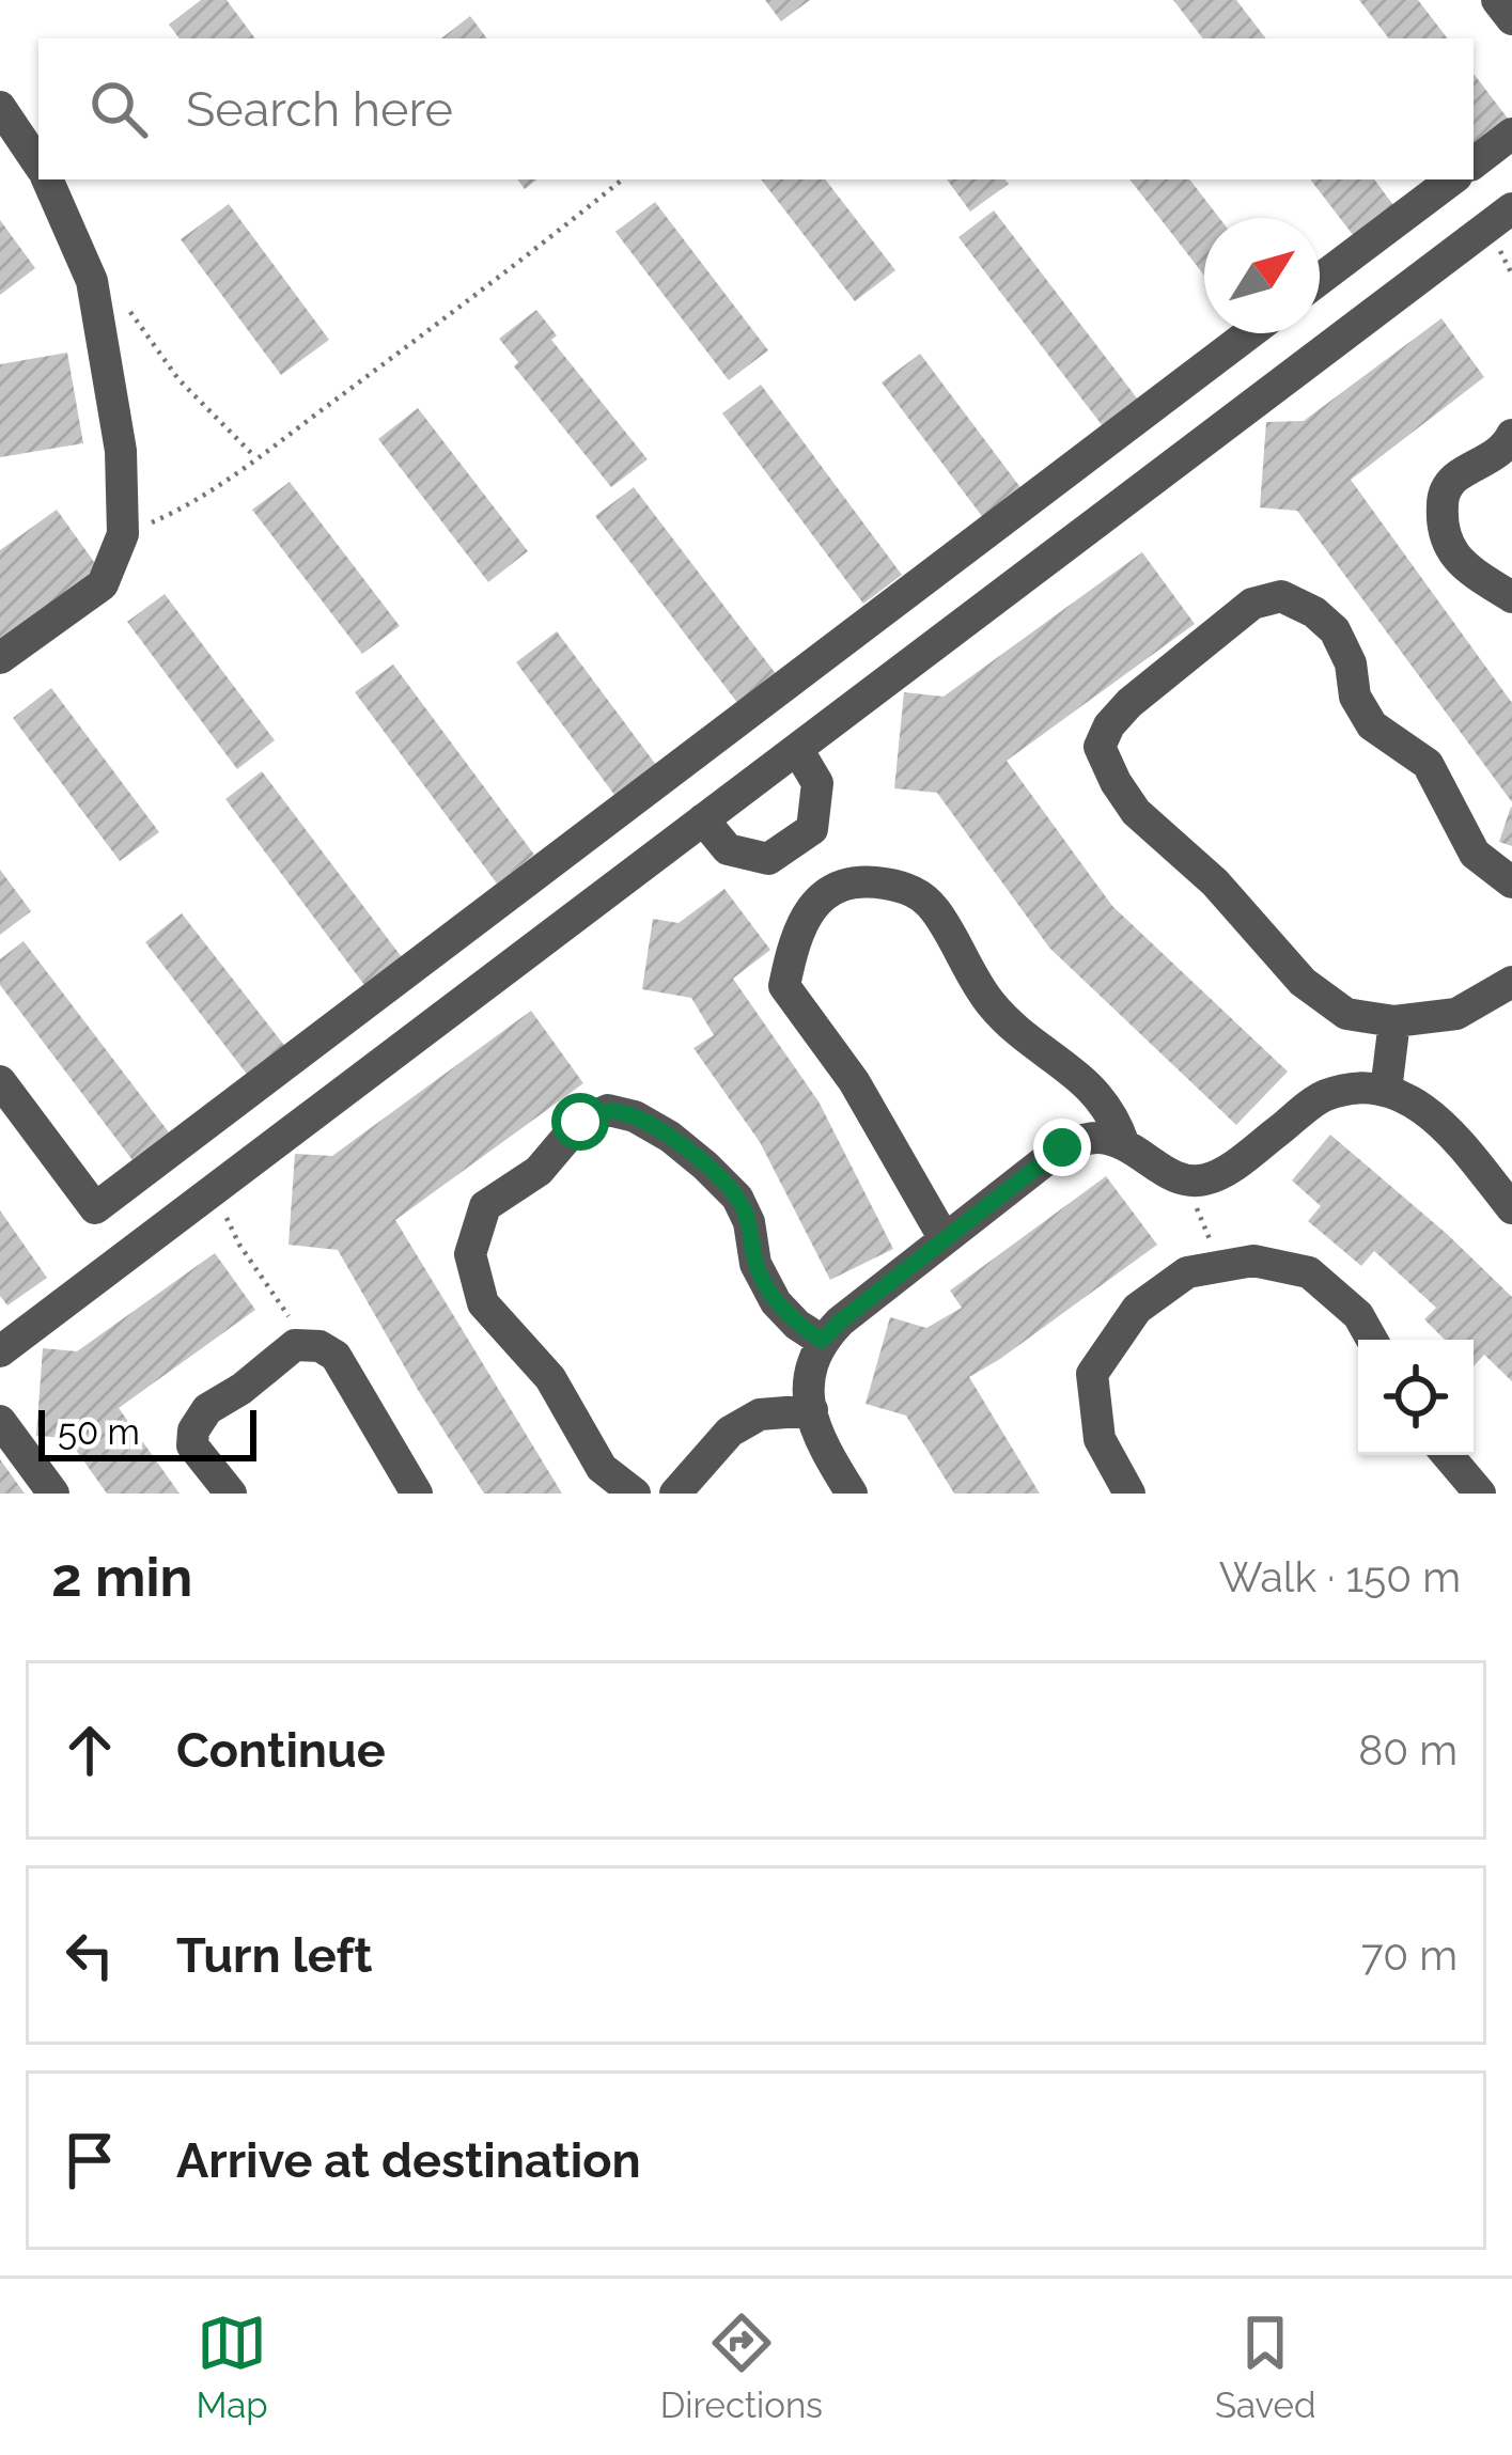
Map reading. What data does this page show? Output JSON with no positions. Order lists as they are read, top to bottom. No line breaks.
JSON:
{"scale_bar":"50 m","north":"top right","page":{"search":"Search here","scale":"50 m","heading":["2 min","Walk · 150 m"],"list":[["Continue","80 m"],["Turn left","70 m"],"Arrive at destination"],"nav":["Map","Directions","Saved"]}}
